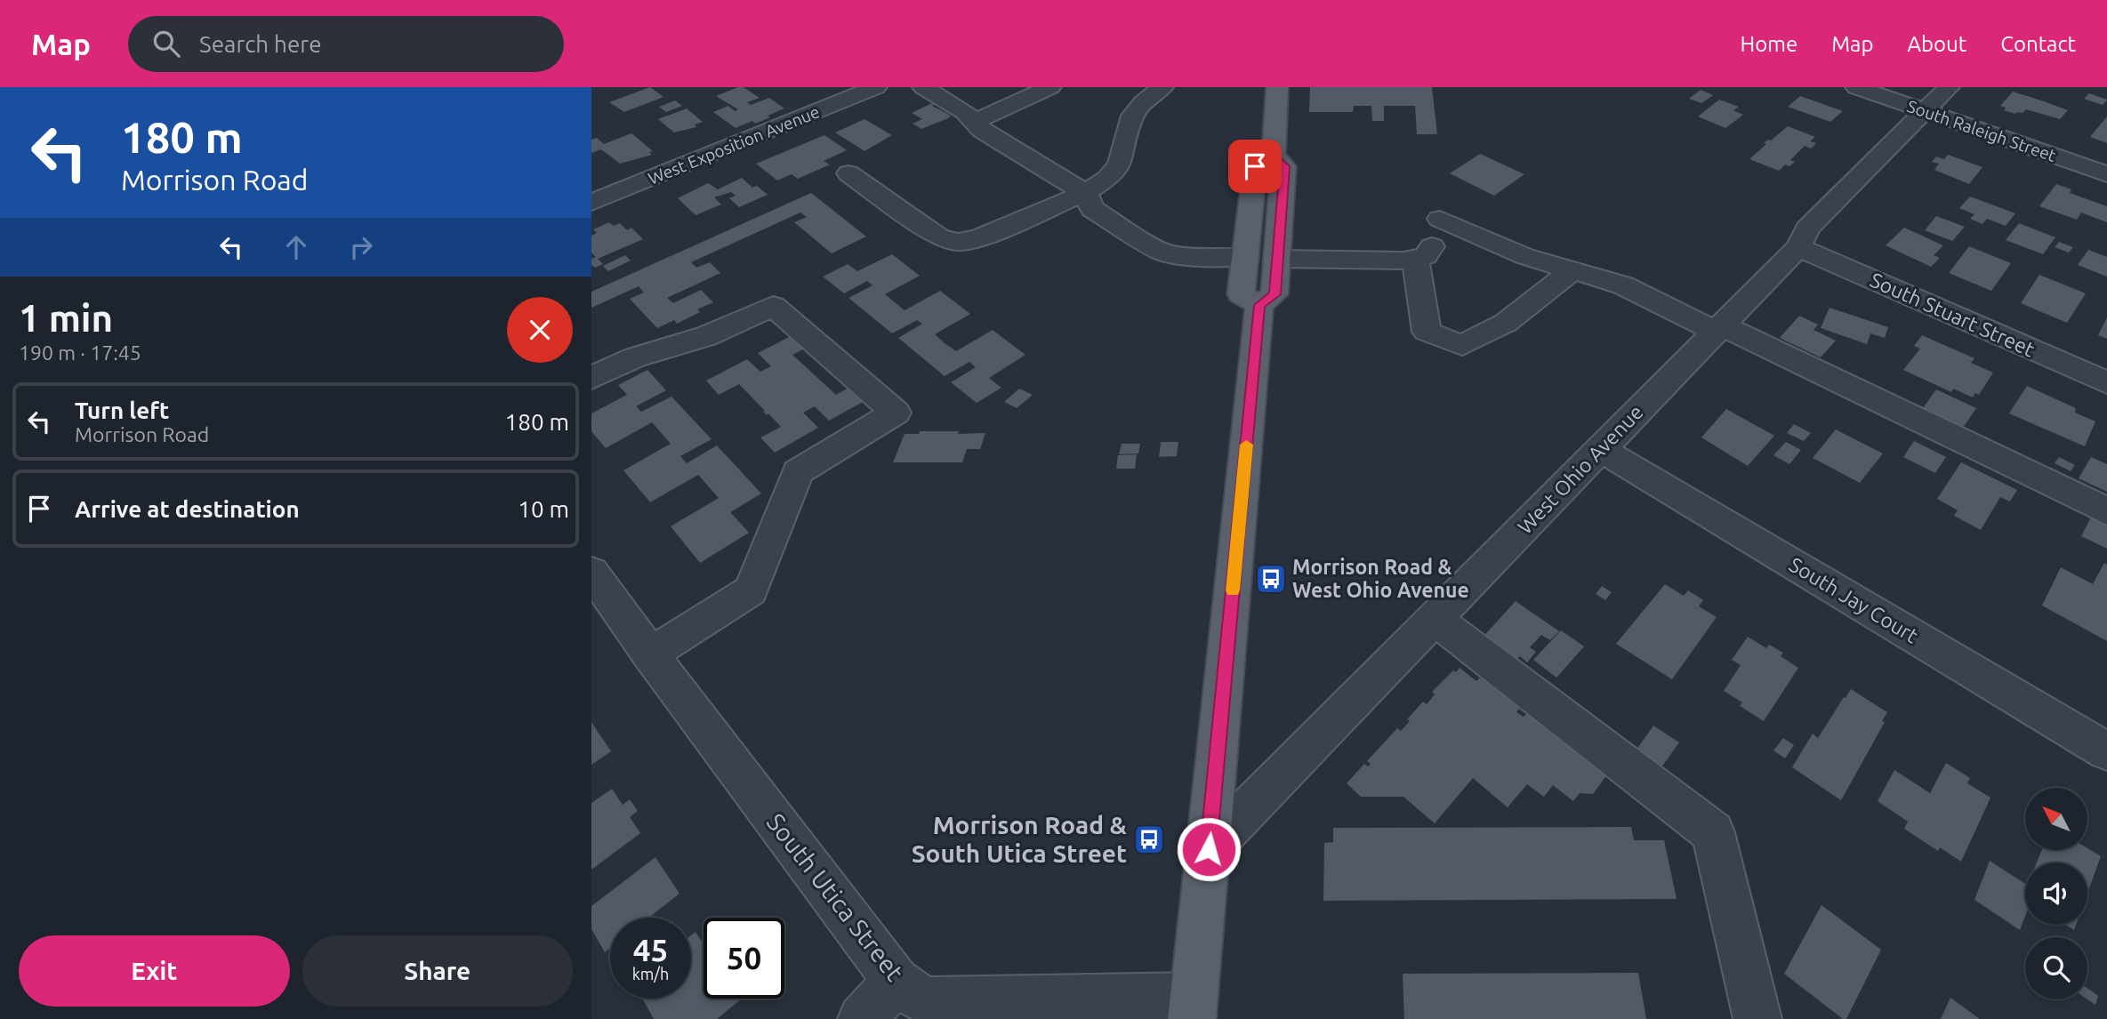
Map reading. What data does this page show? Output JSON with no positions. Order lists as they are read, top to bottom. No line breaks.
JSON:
{"streets":{"street":["South Raleigh Street","West Exposition Avenue","South Stuart Street","West Ohio Avenue","South Jay Court","South Utica Street"]},"crossings":[["South Raleigh Street","West Ohio Avenue"],["South Stuart Street","West Ohio Avenue"],["West Ohio Avenue","South Jay Court"]],"places":{"bus stop":["Morrison Road & West Ohio Avenue","Morrison Road & South Utica Street"]},"north":"top left","page":{"header":"Map","search":"Search here","nav":["Home","Map","About","Contact"],"turn":["180 m","Morrison Road"],"heading":["1 min","190 m · 17:45"],"list":[{"name":"Turn left","note":"Morrison Road","value":"180 m"},{"name":"Arrive at destination","value":"10 m"}],"speed":"45 km/h","limit":"50","buttons":["Exit","Share"]}}
